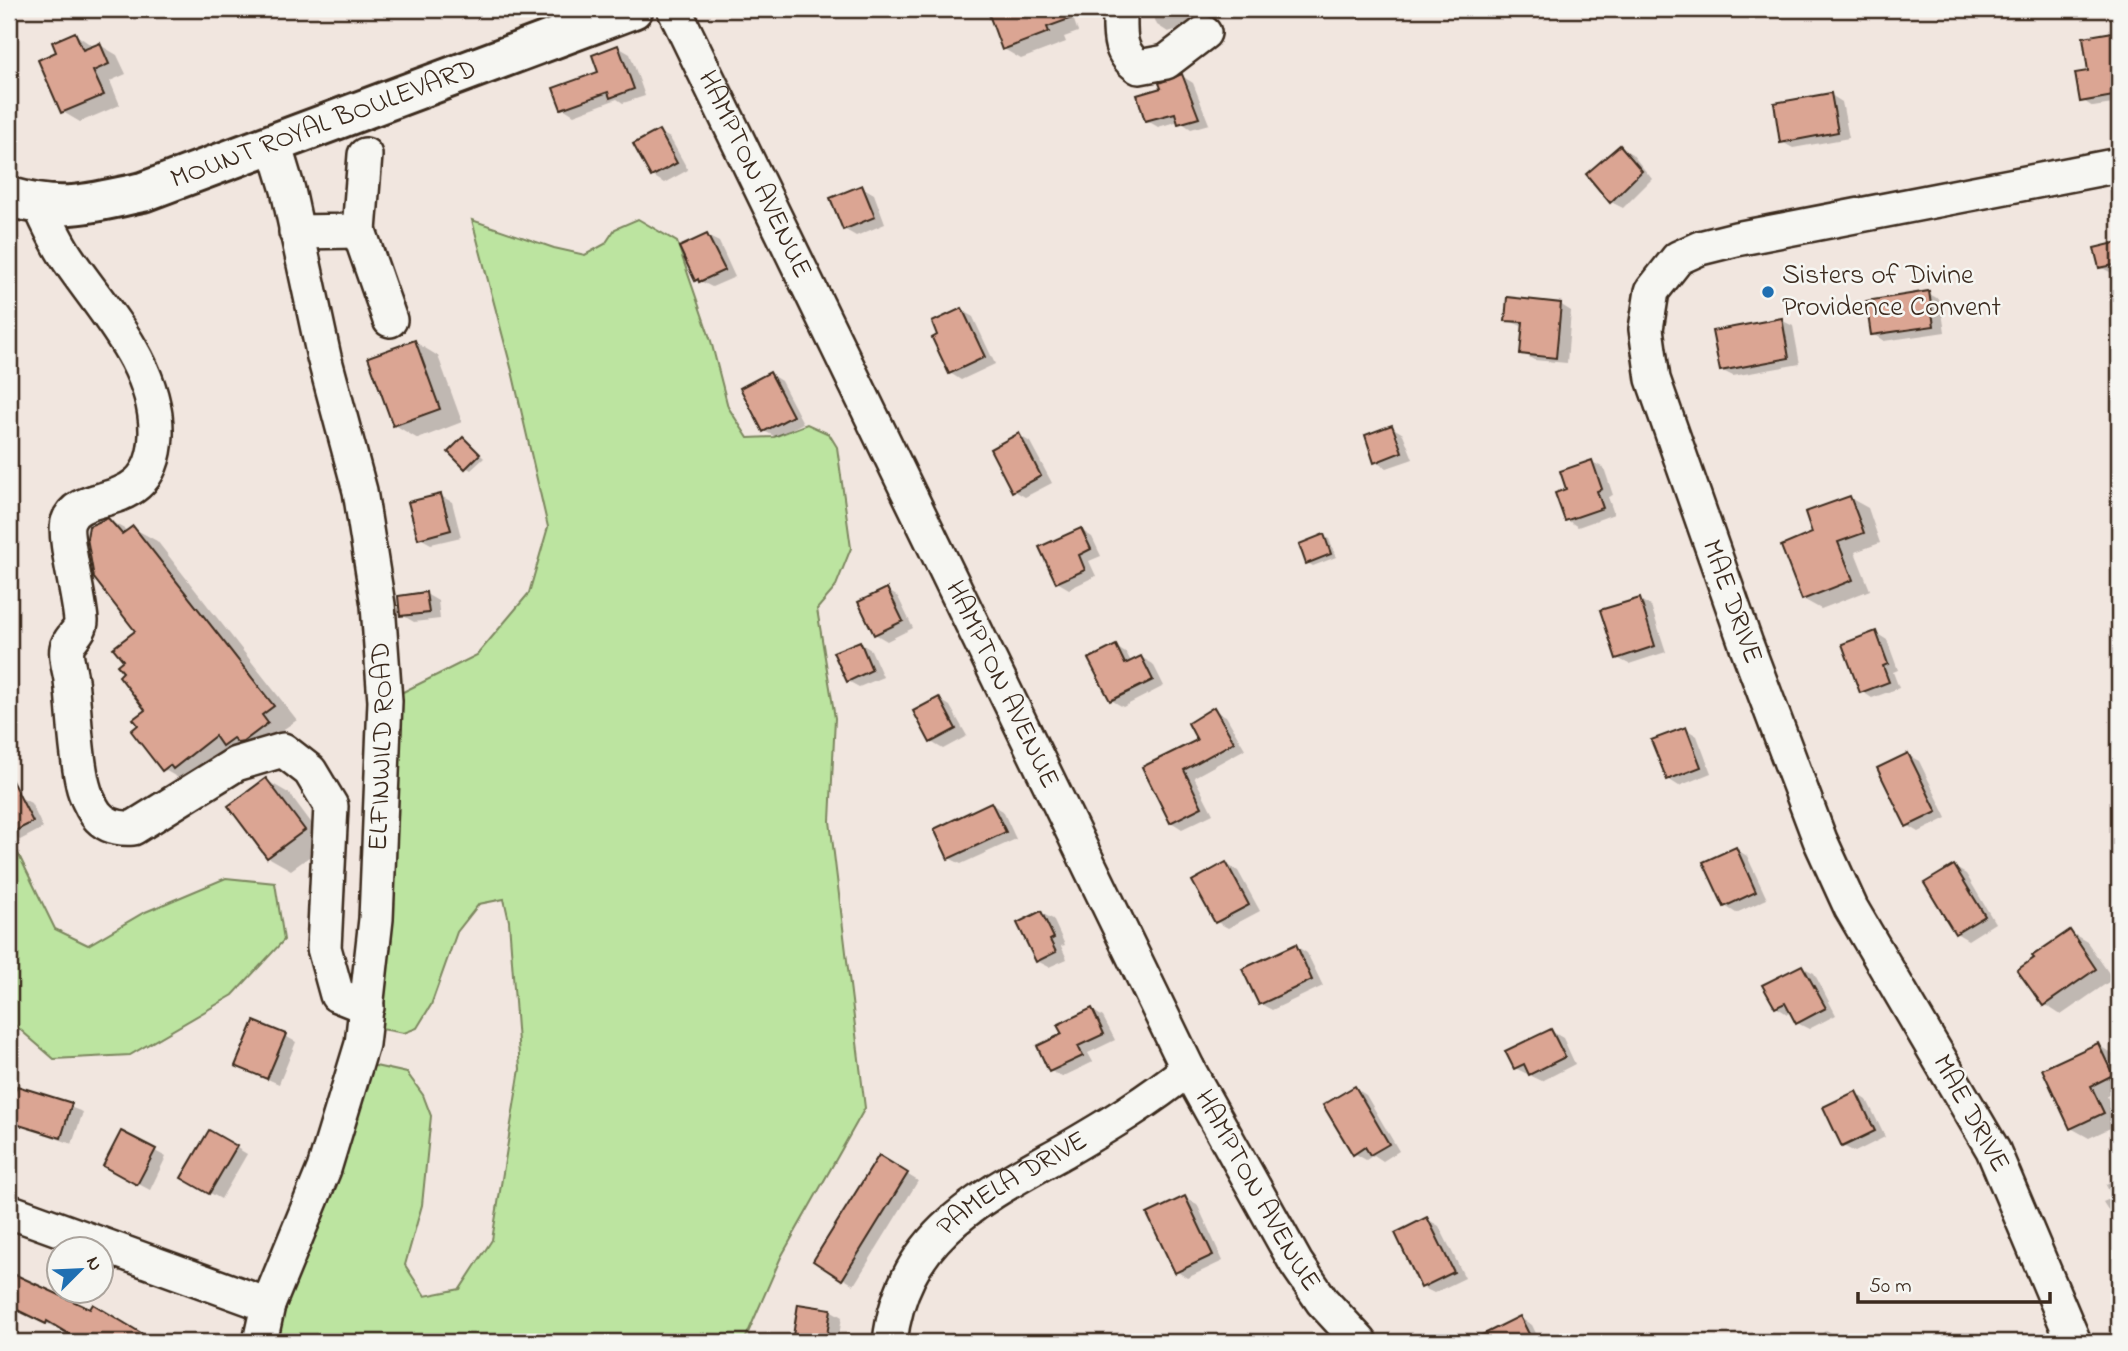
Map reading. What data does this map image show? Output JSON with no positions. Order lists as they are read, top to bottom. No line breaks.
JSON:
{"streets":{"main road":["MOUNT ROYAL BOULEVARD"],"street":["HAMPTON AVENUE","MAE DRIVE","ELFINWILD ROAD","PAMELA DRIVE"]},"crossings":[["MOUNT ROYAL BOULEVARD","ELFINWILD ROAD"],["HAMPTON AVENUE","PAMELA DRIVE"]],"places":["Sisters of Divine Providence Convent"],"scale_bar":"50 m","north":"top right"}
